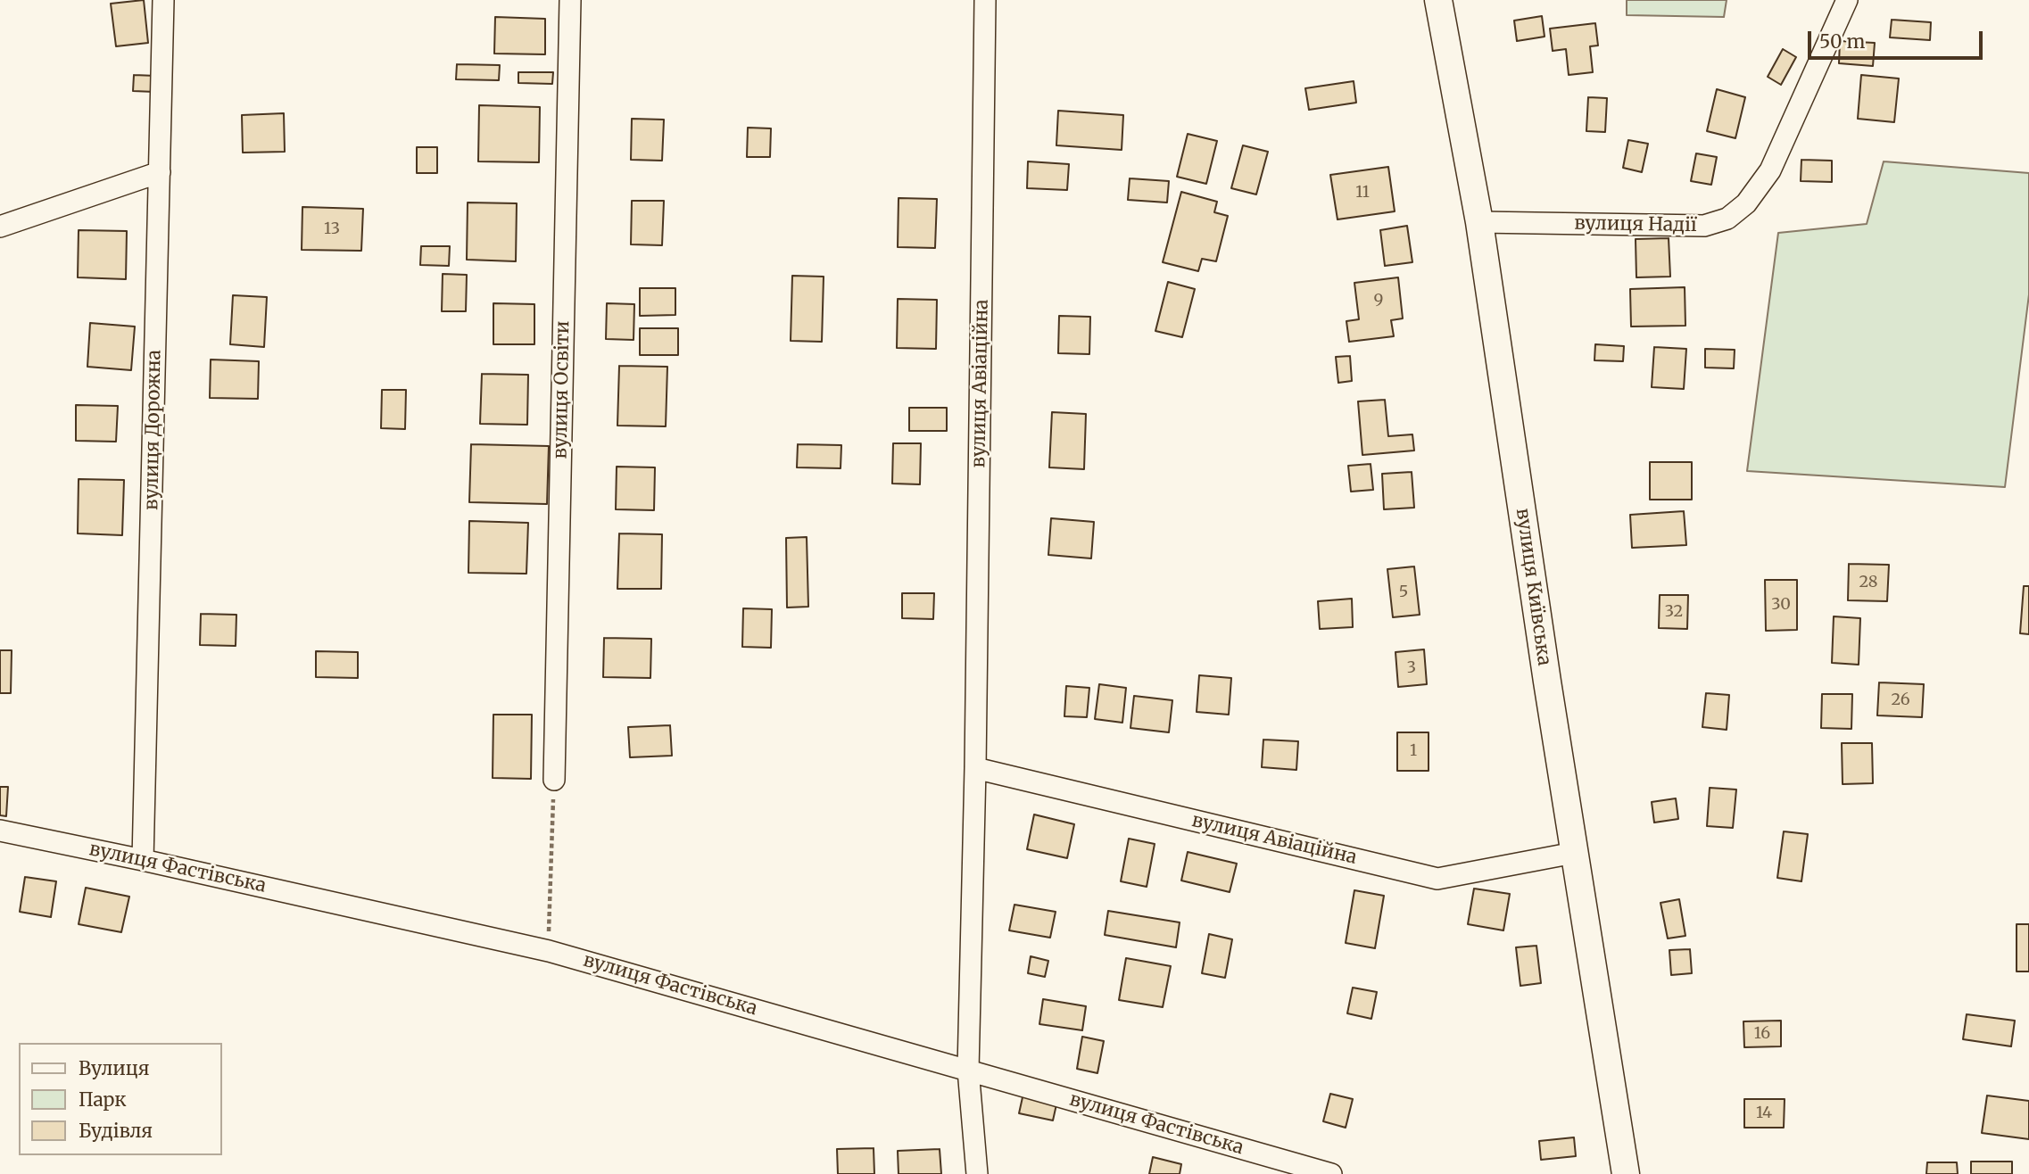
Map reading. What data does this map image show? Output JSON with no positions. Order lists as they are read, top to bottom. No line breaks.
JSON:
{"streets":{"street":["вулиця Надії","вулиця Авіаційна","вулиця Освіти","вулиця Дорожна","вулиця Київська","вулиця Фастівська"]},"crossings":[["вулиця Надії","вулиця Київська"],["вулиця Авіаційна","вулиця Київська"],["вулиця Авіаційна","вулиця Фастівська"],["вулиця Дорожна","вулиця Фастівська"]],"house_numbers":["11","13","9","28","5","30","32","3","26","1","16","14"],"legend":["Вулиця","Парк","Будівля"],"scale_bar":"50 m"}
